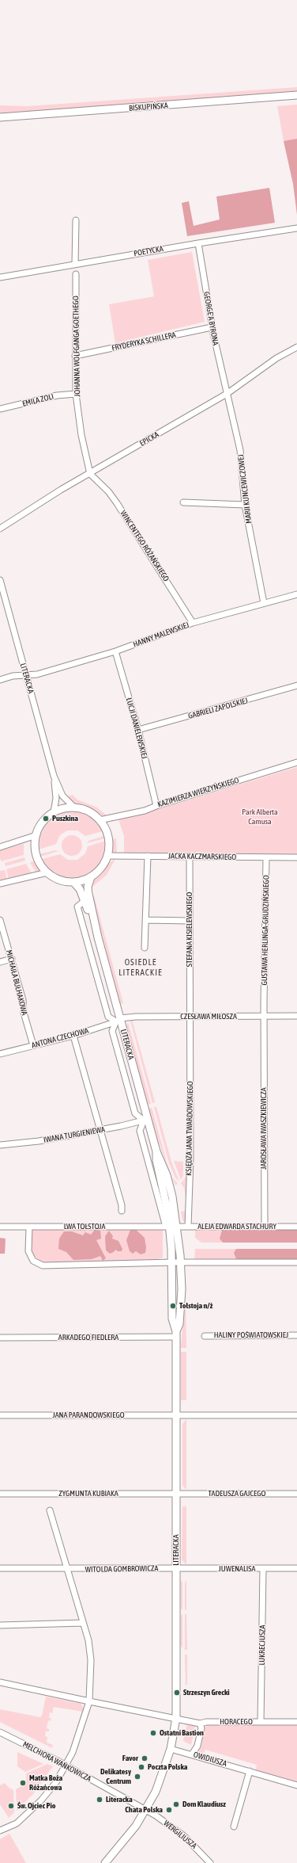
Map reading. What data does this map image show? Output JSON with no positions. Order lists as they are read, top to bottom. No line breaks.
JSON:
{"streets":{"street":["BISKUPIŃSKA","POETYCKA","GEORGE'A BYRONA","FRYDERYKA SCHILLERA","JOHANNA WOLFGANGA GOETHEGO","EMILA ZOLI","EPICKA","MARII KUNCEWICZOWEJ","WINCENTEGO RÓŻAŃSKIEGO","HANNY MALEWSKIEJ","LITERACKA","GABRIELI ZAPOLSKIEJ","ŁUCJI DANIELEWSKIEJ","KAZIMIERZA WIERZYŃSKIEGO","JACKA KACZMARSKIEGO","STEFANA KISIELEWSKIEGO","GUSTAWA HERLINGA-GRUDZIŃSKIEGO","MICHAIŁA BUŁHAKOWA","CZESŁAWA MIŁOSZA","ANTONA CZECHOWA","KSIĘDZA JANA TWARDOWSKIEGO","JAROSŁAWA IWASZKIEWICZA","IWANA TURGIENIEWA","LWA TOŁSTOJA","ALEJA EDWARDA STACHURY","HALINY POŚWIATOWSKIEJ","ARKADEGO FIEDLERA","JANA PARANDOWSKIEGO","ZYGMUNTA KUBIAKA","TADEUSZA GAJCEGO","WITOLDA GOMBROWICZA","JUWENALISA","LUKRECJUSZA","HORACEGO","OWIDIUSZA","MELCHIORA WAŃKOWICZA","WERGILIUSZA"]},"crossings":[["POETYCKA","GEORGE'A BYRONA"],["GEORGE'A BYRONA","FRYDERYKA SCHILLERA"],["GEORGE'A BYRONA","EPICKA"],["GEORGE'A BYRONA","MARII KUNCEWICZOWEJ"],["FRYDERYKA SCHILLERA","JOHANNA WOLFGANGA GOETHEGO"],["JOHANNA WOLFGANGA GOETHEGO","EMILA ZOLI"],["JOHANNA WOLFGANGA GOETHEGO","EPICKA"],["JOHANNA WOLFGANGA GOETHEGO","WINCENTEGO RÓŻAŃSKIEGO"],["EPICKA","MARII KUNCEWICZOWEJ"],["EPICKA","WINCENTEGO RÓŻAŃSKIEGO"],["MARII KUNCEWICZOWEJ","HANNY MALEWSKIEJ"],["WINCENTEGO RÓŻAŃSKIEGO","HANNY MALEWSKIEJ"],["HANNY MALEWSKIEJ","LITERACKA"],["HANNY MALEWSKIEJ","ŁUCJI DANIELEWSKIEJ"],["LITERACKA","KAZIMIERZA WIERZYŃSKIEGO"],["LITERACKA","JACKA KACZMARSKIEGO"],["LITERACKA","CZESŁAWA MIŁOSZA"],["LITERACKA","ANTONA CZECHOWA"],["LITERACKA","IWANA TURGIENIEWA"],["LITERACKA","LWA TOŁSTOJA"],["LITERACKA","ALEJA EDWARDA STACHURY"],["LITERACKA","ARKADEGO FIEDLERA"],["LITERACKA","JANA PARANDOWSKIEGO"],["LITERACKA","ZYGMUNTA KUBIAKA"],["LITERACKA","TADEUSZA GAJCEGO"],["LITERACKA","WITOLDA GOMBROWICZA"],["LITERACKA","JUWENALISA"],["LITERACKA","HORACEGO"],["LITERACKA","OWIDIUSZA"],["LITERACKA","MELCHIORA WAŃKOWICZA"],["LITERACKA","WERGILIUSZA"],["GABRIELI ZAPOLSKIEJ","ŁUCJI DANIELEWSKIEJ"],["ŁUCJI DANIELEWSKIEJ","KAZIMIERZA WIERZYŃSKIEGO"],["KAZIMIERZA WIERZYŃSKIEGO","JACKA KACZMARSKIEGO"],["JACKA KACZMARSKIEGO","STEFANA KISIELEWSKIEGO"],["JACKA KACZMARSKIEGO","GUSTAWA HERLINGA-GRUDZIŃSKIEGO"],["STEFANA KISIELEWSKIEGO","CZESŁAWA MIŁOSZA"],["STEFANA KISIELEWSKIEGO","KSIĘDZA JANA TWARDOWSKIEGO"],["GUSTAWA HERLINGA-GRUDZIŃSKIEGO","CZESŁAWA MIŁOSZA"],["GUSTAWA HERLINGA-GRUDZIŃSKIEGO","JAROSŁAWA IWASZKIEWICZA"],["MICHAIŁA BUŁHAKOWA","ANTONA CZECHOWA"],["CZESŁAWA MIŁOSZA","ANTONA CZECHOWA"],["CZESŁAWA MIŁOSZA","KSIĘDZA JANA TWARDOWSKIEGO"],["CZESŁAWA MIŁOSZA","JAROSŁAWA IWASZKIEWICZA"],["KSIĘDZA JANA TWARDOWSKIEGO","ALEJA EDWARDA STACHURY"],["JAROSŁAWA IWASZKIEWICZA","ALEJA EDWARDA STACHURY"],["LWA TOŁSTOJA","ALEJA EDWARDA STACHURY"],["ZYGMUNTA KUBIAKA","TADEUSZA GAJCEGO"],["WITOLDA GOMBROWICZA","JUWENALISA"],["JUWENALISA","LUKRECJUSZA"],["LUKRECJUSZA","HORACEGO"],["MELCHIORA WAŃKOWICZA","WERGILIUSZA"]],"districts":["OSIEDLE LITERACKIE"],"parks":["Park Alberta Camusa"],"places":["Puszkina","Tołstoja n/ż","Strzeszyn Grecki","Ostatni Bastion","Favor","Poczta Polska","Delikatesy Centrum","Matka Boża Różańcowa","Literacka","Dom Klaudiusz","Św. Ojciec Pio","Chata Polska"]}
